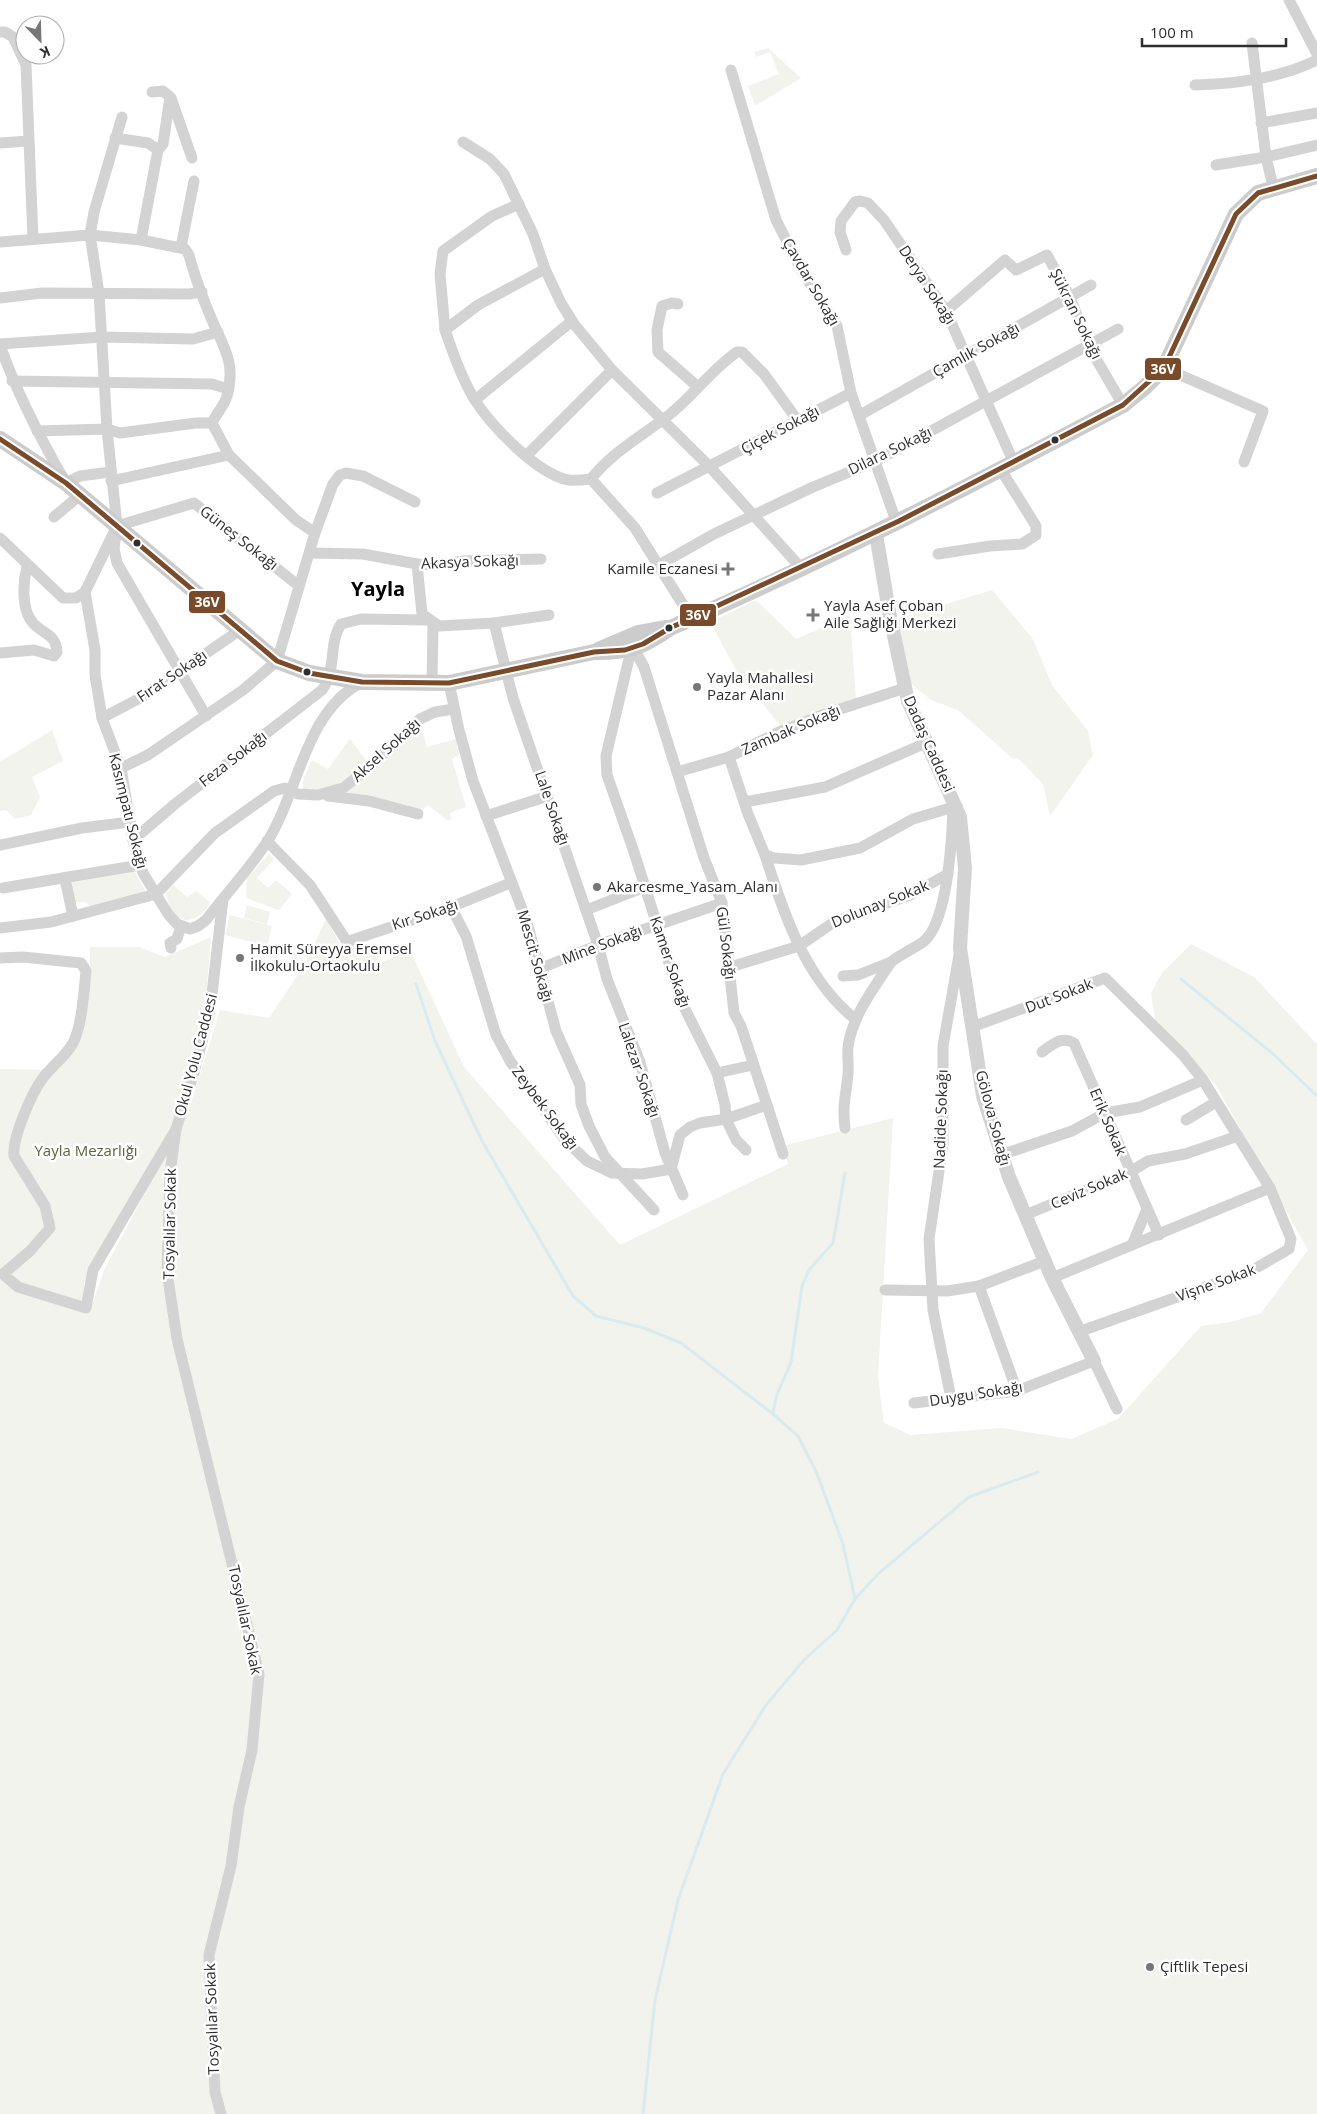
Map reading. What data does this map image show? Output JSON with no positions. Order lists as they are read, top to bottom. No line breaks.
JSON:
{"streets":{"street":["Çavdar Sokağı","Derya Sokağı","Şükran Sokağı","Çamlık Sokağı","Çiçek Sokağı","Dilara Sokağı","Güneş Sokağı","Akasya Sokağı","Fırat Sokağı","Zambak Sokağı","Dadaş Caddesi","Aksel Sokağı","Feza Sokağı","Lale Sokağı","Kasımpatı Sokağı","Dolunay Sokak","Kır Sokağı","Gül Sokağı","Mine Sokağı","Mescit Sokağı","Kamer Sokağı","Dut Sokak","Okul Yolu Caddesi","Lalezar Sokağı","Zeybek Sokağı","Gölova Sokağı","Nadide Sokağı","Erik Sokak","Ceviz Sokak","Tosyalılar Sokak","Vişne Sokak","Duygu Sokağı"]},"crossings":[["Çavdar Sokağı","Çamlık Sokağı"],["Çavdar Sokağı","Çiçek Sokağı"],["Çavdar Sokağı","Dilara Sokağı"],["Derya Sokağı","Şükran Sokağı"],["Derya Sokağı","Çamlık Sokağı"],["Derya Sokağı","Dilara Sokağı"],["Şükran Sokağı","Çamlık Sokağı"],["Şükran Sokağı","Dilara Sokağı"],["Fırat Sokağı","Kasımpatı Sokağı"],["Zambak Sokağı","Dadaş Caddesi"],["Zambak Sokağı","Gül Sokağı"],["Dadaş Caddesi","Dolunay Sokak"],["Dadaş Caddesi","Gölova Sokağı"],["Aksel Sokağı","Mescit Sokağı"],["Feza Sokağı","Kasımpatı Sokağı"],["Lale Sokağı","Mine Sokağı"],["Lale Sokağı","Lalezar Sokağı"],["Dolunay Sokak","Gül Sokağı"],["Kır Sokağı","Mescit Sokağı"],["Kır Sokağı","Zeybek Sokağı"],["Gül Sokağı","Mine Sokağı"],["Gül Sokağı","Kamer Sokağı"],["Mine Sokağı","Mescit Sokağı"],["Mine Sokağı","Kamer Sokağı"],["Mine Sokağı","Lalezar Sokağı"],["Mescit Sokağı","Zeybek Sokağı"],["Dut Sokak","Gölova Sokağı"],["Okul Yolu Caddesi","Tosyalılar Sokak"],["Lalezar Sokağı","Zeybek Sokağı"],["Gölova Sokağı","Nadide Sokağı"],["Gölova Sokağı","Ceviz Sokak"],["Gölova Sokağı","Vişne Sokak"],["Gölova Sokağı","Duygu Sokağı"],["Nadide Sokağı","Duygu Sokağı"],["Erik Sokak","Ceviz Sokak"]],"districts":["Yayla"],"parks":["Yayla Mezarlığı"],"places":{"health":["Kamile Eczanesi","Yayla Asef Çoban Aile Sağlığı Merkezi"],"other":["Yayla Mahallesi Pazar Alanı","Akarcesme_Yasam_Alanı","Hamit Süreyya Eremsel İlkokulu-Ortaokulu","Çiftlik Tepesi"]},"lines":["transit line 36V"],"scale_bar":"100 m","north":"bottom right"}
